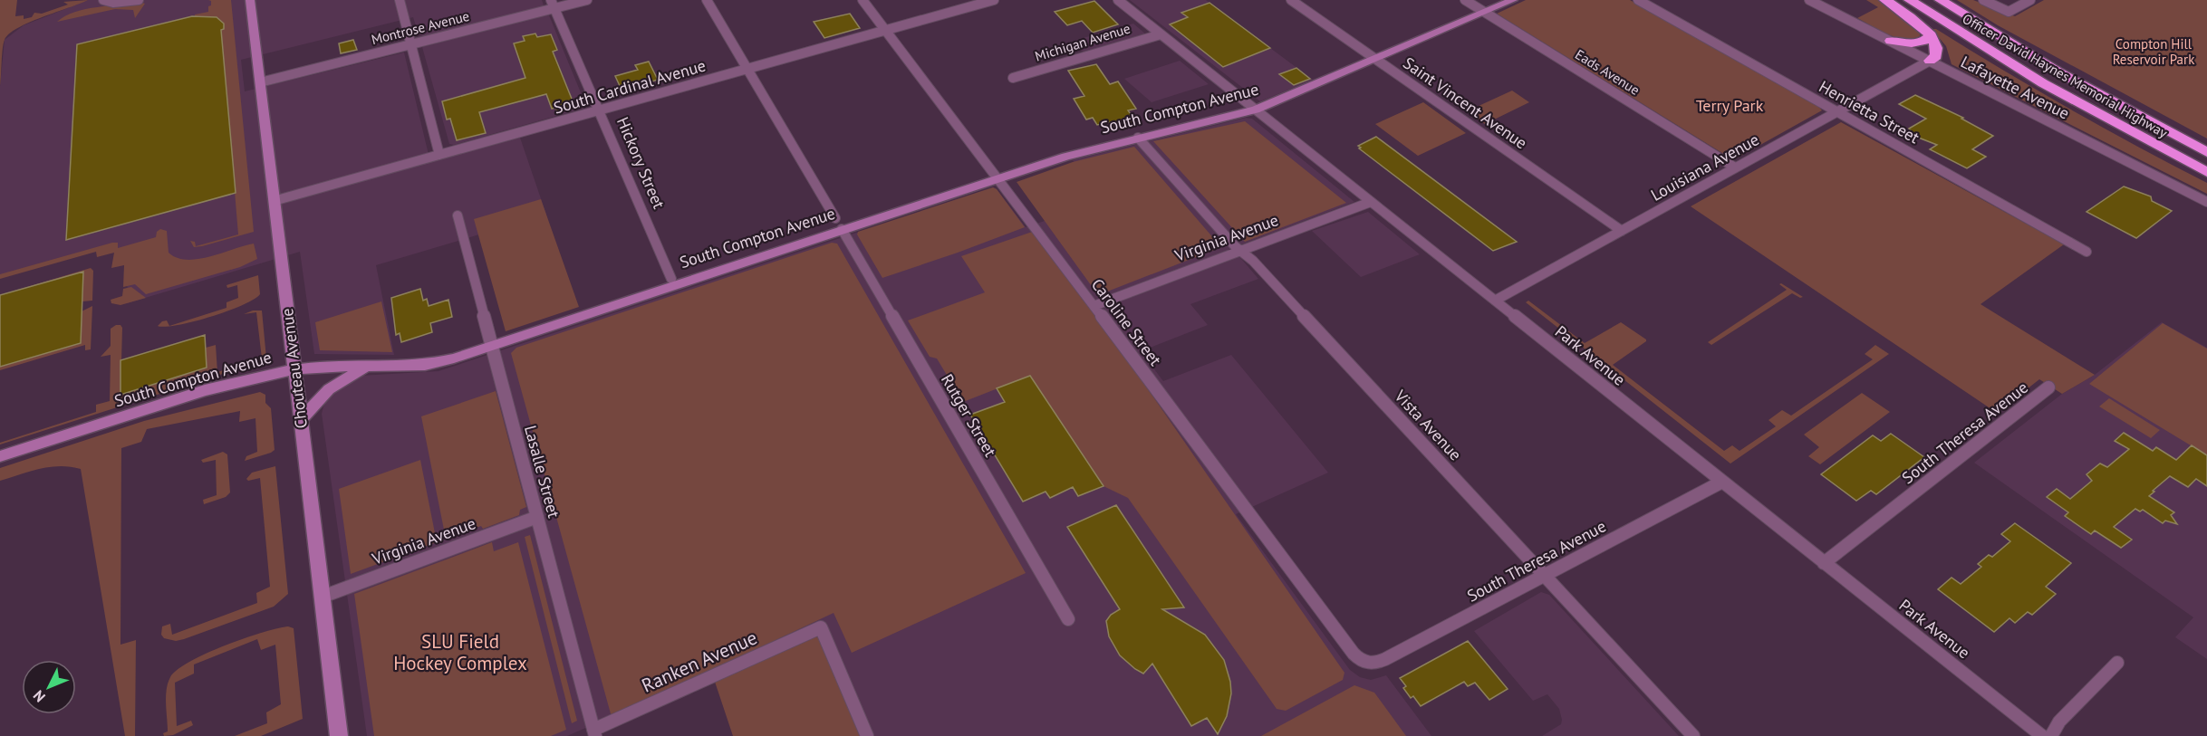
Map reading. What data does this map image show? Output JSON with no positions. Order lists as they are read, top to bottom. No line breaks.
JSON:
{"streets":{"highway":["Officer David Haynes Memorial Highway"],"main road":["South Compton Avenue","Chouteau Avenue"],"street":["Montrose Avenue","Michigan Avenue","Eads Avenue","South Cardinal Avenue","Lafayette Avenue","Saint Vincent Avenue","Henrietta Street","Hickory Street","Louisiana Avenue","Virginia Avenue","Caroline Street","Park Avenue","Rutger Street","Vista Avenue","South Theresa Avenue","Lasalle Street","Ranken Avenue"]},"crossings":[["Montrose Avenue","Hickory Street"],["Montrose Avenue","Chouteau Avenue"],["Michigan Avenue","Park Avenue"],["Eads Avenue","South Compton Avenue"],["Eads Avenue","Louisiana Avenue"],["South Cardinal Avenue","Hickory Street"],["South Cardinal Avenue","Caroline Street"],["South Cardinal Avenue","Chouteau Avenue"],["South Cardinal Avenue","Rutger Street"],["Lafayette Avenue","Louisiana Avenue"],["Saint Vincent Avenue","South Compton Avenue"],["Saint Vincent Avenue","Louisiana Avenue"],["South Compton Avenue","Caroline Street"],["South Compton Avenue","Park Avenue"],["South Compton Avenue","Chouteau Avenue"],["South Compton Avenue","Rutger Street"],["South Compton Avenue","Vista Avenue"],["South Compton Avenue","Lasalle Street"],["Henrietta Street","Louisiana Avenue"],["Louisiana Avenue","Park Avenue"],["Virginia Avenue","Caroline Street"],["Virginia Avenue","Park Avenue"],["Virginia Avenue","Chouteau Avenue"],["Virginia Avenue","Vista Avenue"],["Virginia Avenue","Lasalle Street"],["Caroline Street","South Theresa Avenue"],["Park Avenue","South Theresa Avenue"],["Vista Avenue","South Theresa Avenue"],["Lasalle Street","Ranken Avenue"]],"parks":["Compton Hill Reservoir Park","Terry Park","SLU Field Hockey Complex"],"north":"bottom left"}
